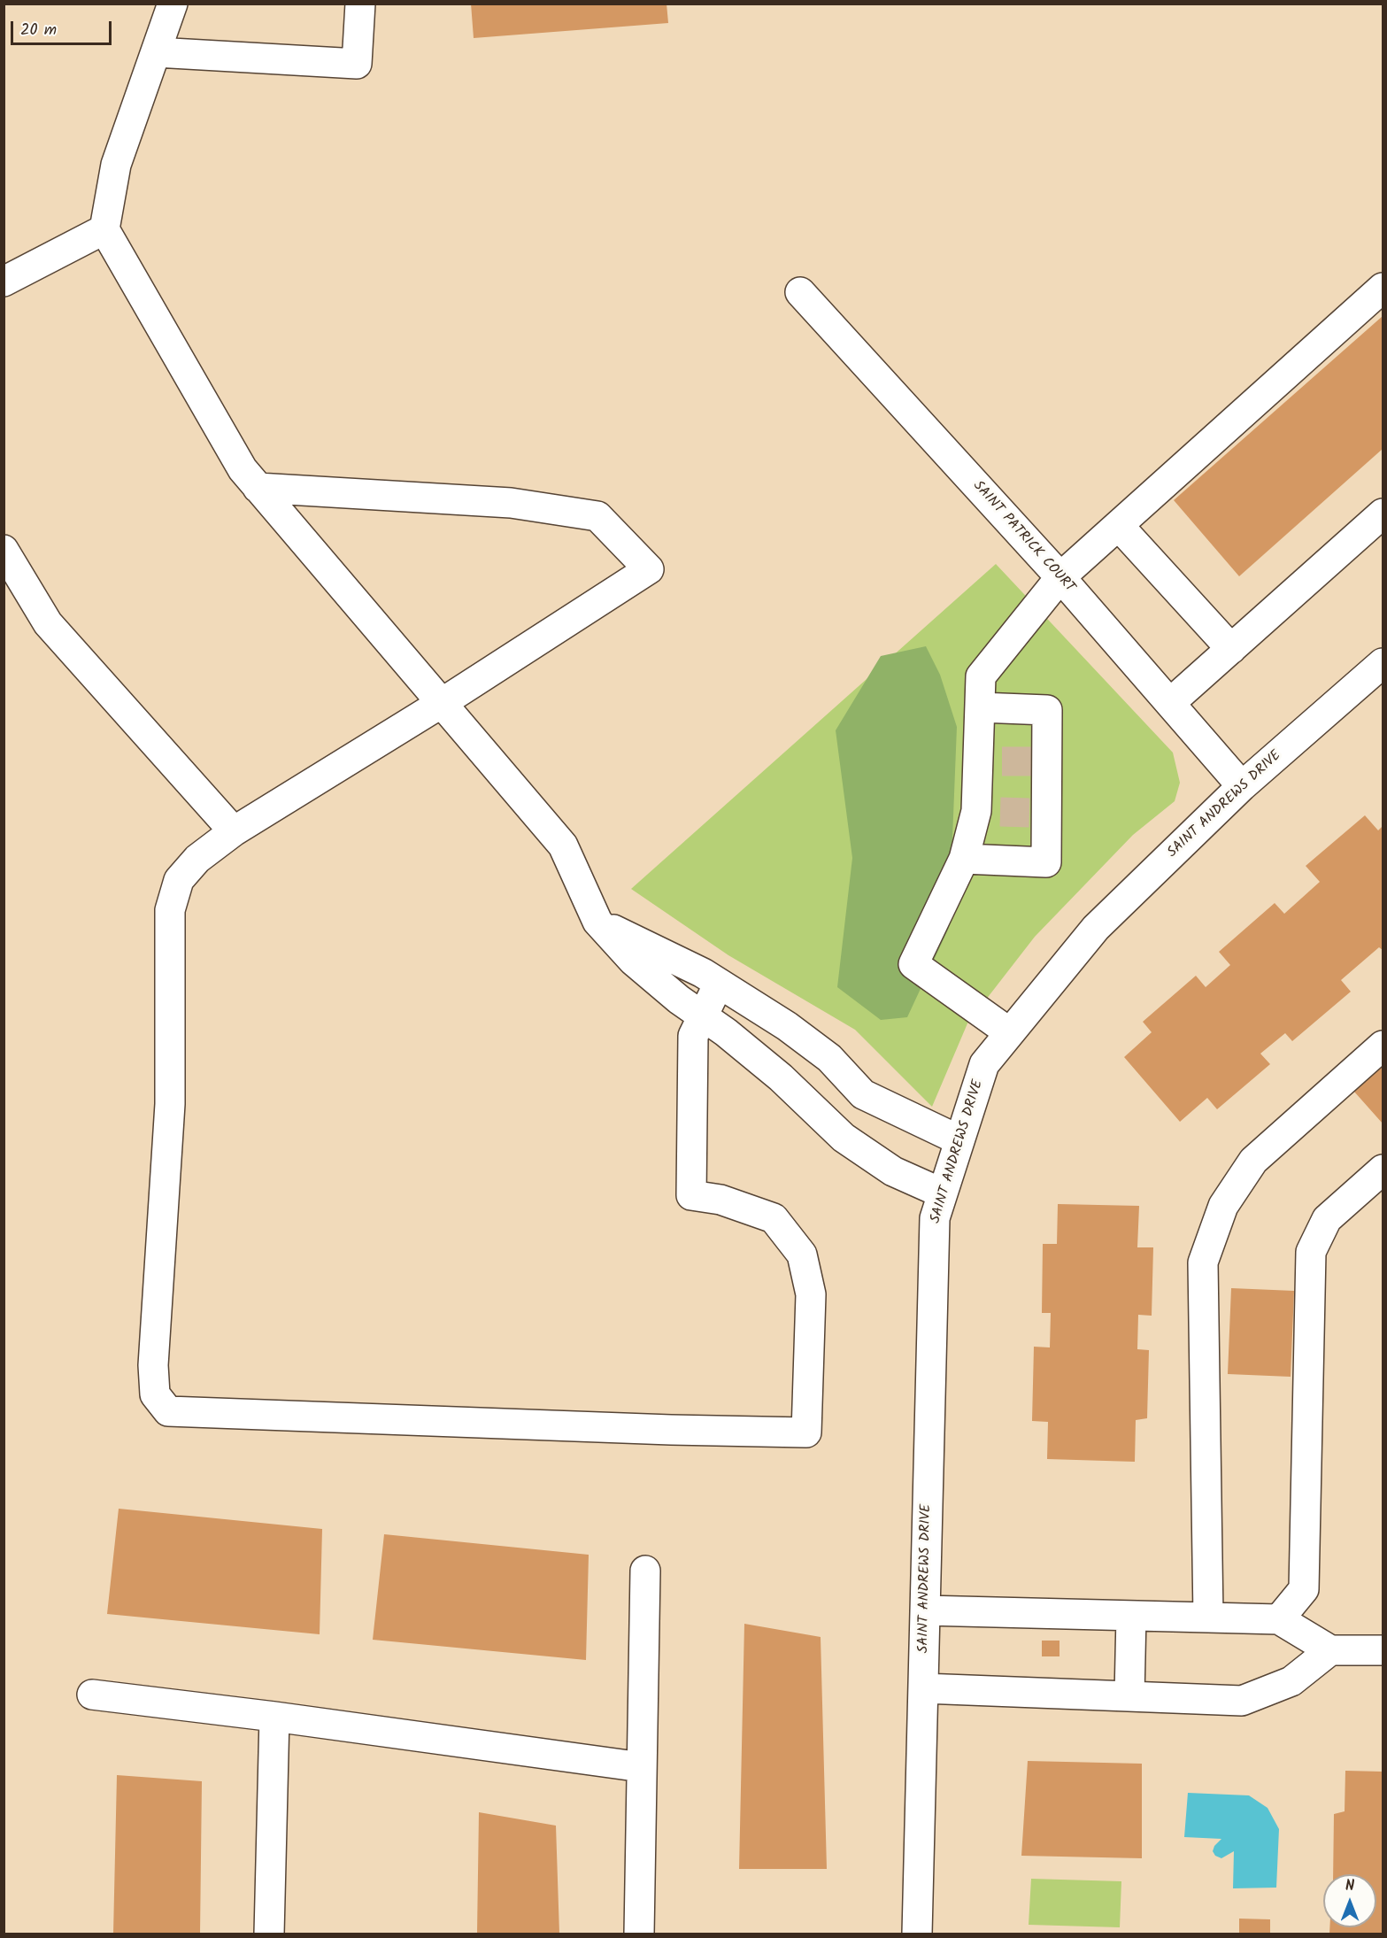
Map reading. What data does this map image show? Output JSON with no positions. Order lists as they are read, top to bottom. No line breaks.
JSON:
{"streets":{"street":["SAINT PATRICK COURT","SAINT ANDREWS DRIVE"]},"crossings":[["SAINT PATRICK COURT","SAINT ANDREWS DRIVE"]],"scale_bar":"20 m","north":"top"}
